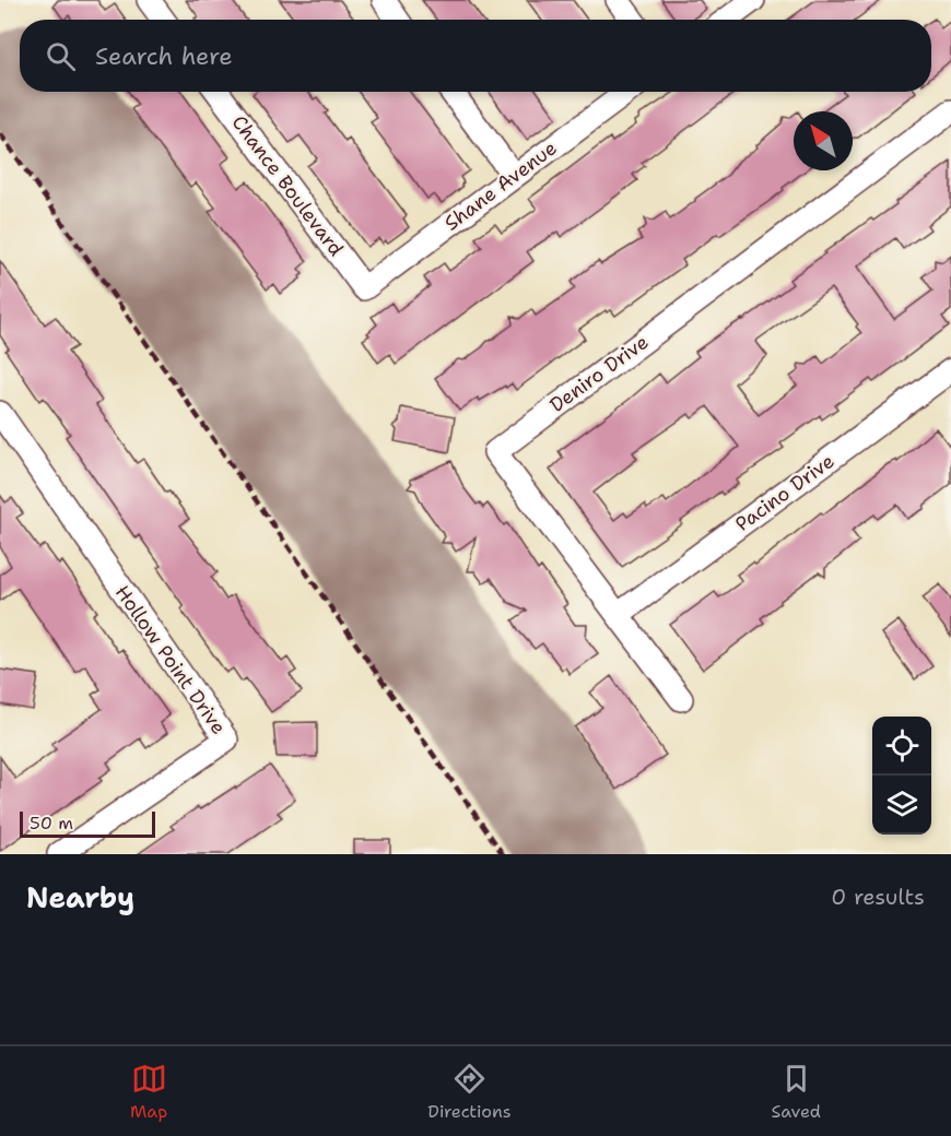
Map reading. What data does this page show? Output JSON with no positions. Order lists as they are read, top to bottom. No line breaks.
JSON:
{"streets":{"street":["Chance Boulevard","Shane Avenue","Deniro Drive","Pacino Drive","Hollow Point Drive"]},"crossings":[["Chance Boulevard","Shane Avenue"],["Deniro Drive","Pacino Drive"]],"scale_bar":"50 m","north":"top left","page":{"search":"Search here","scale":"50 m","heading":["Nearby","0 results"],"nav":["Map","Directions","Saved"]}}
